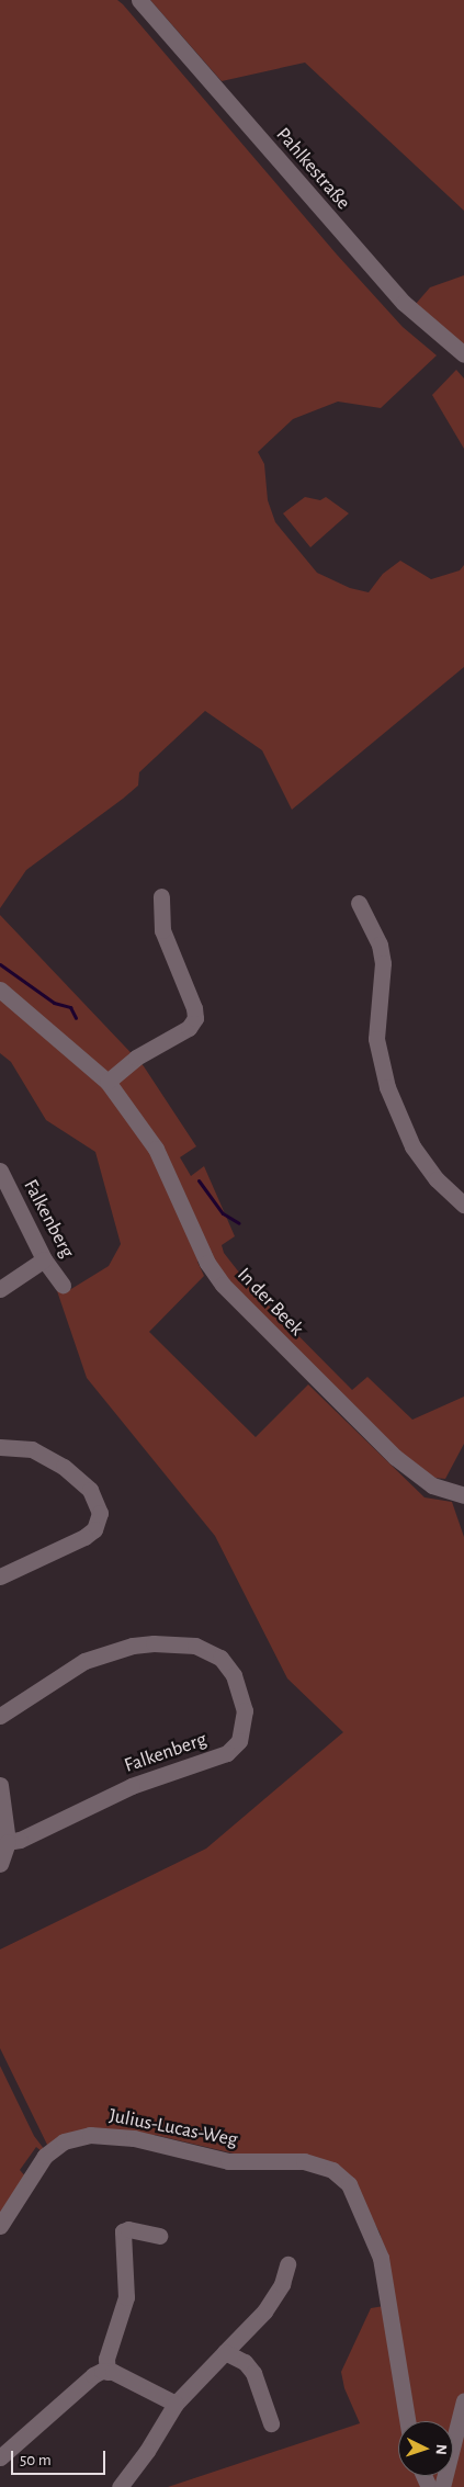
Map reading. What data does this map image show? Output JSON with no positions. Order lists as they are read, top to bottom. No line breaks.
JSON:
{"streets":{"street":["Pahlkestraße","Falkenberg","In der Beek","Julius-Lucas-Weg"]},"scale_bar":"50 m","north":"right"}
